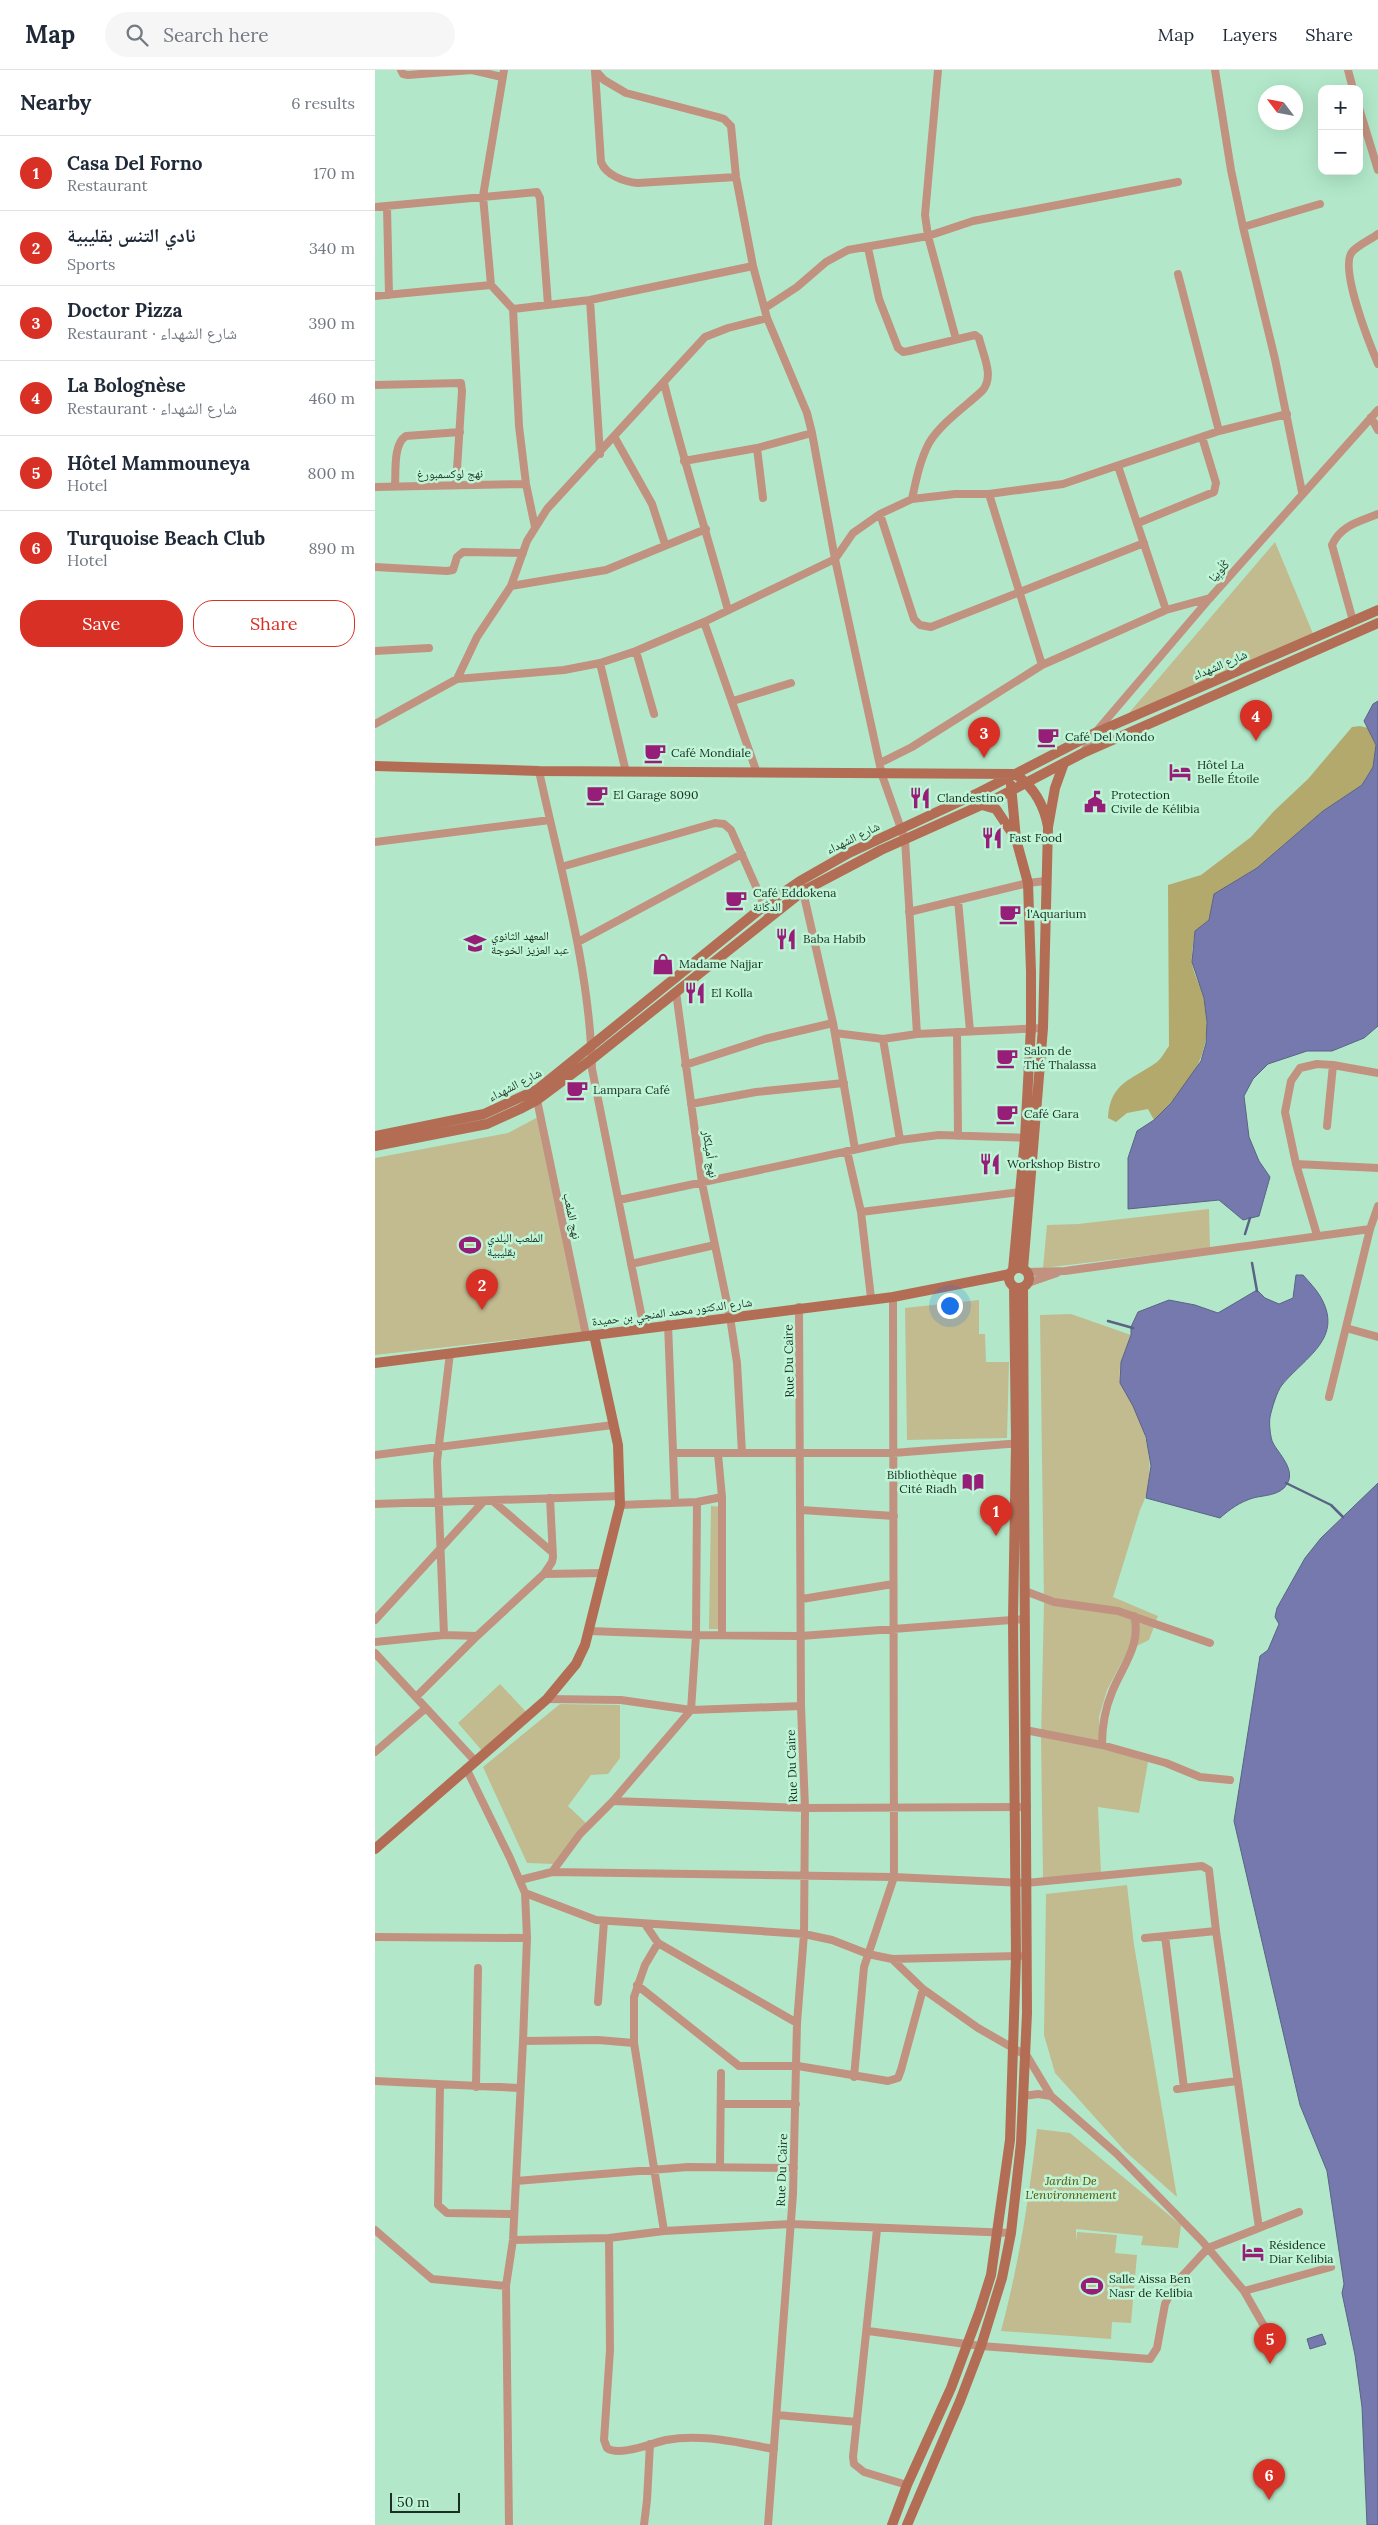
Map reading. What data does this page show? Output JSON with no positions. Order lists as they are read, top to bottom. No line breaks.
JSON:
{"streets":{"street":["نهج لوكسمبورغ","كْلُوبِيَا","شارع الشهداء","نهج أميلكار","نهج الملعب","شارع الدكتور محمد المنجي بن حميدة","Rue Du Caire"]},"crossings":[["كْلُوبِيَا","شارع الشهداء"],["شارع الشهداء","نهج أميلكار"],["شارع الشهداء","نهج الملعب"],["نهج أميلكار","شارع الدكتور محمد المنجي بن حميدة"],["نهج الملعب","شارع الدكتور محمد المنجي بن حميدة"],["شارع الدكتور محمد المنجي بن حميدة","Rue Du Caire"]],"parks":["Jardin De L'environnement"],"places":{"cafe":["Café Del Mondo","Café Mondiale","El Garage 8090","Café Eddokena الدكّانة","l'Aquarium","Salon de Thé Thalassa","Lampara Café","Café Gara"],"hotel":["Hôtel La Belle Étoile","Résidence Diar Kelibia"],"restaurant":["Clandestino","Fast Food","Baba Habib","El Kolla","Workshop Bistro"],"public building":["Protection Civile de Kélibia"],"school or university":["المعهد الثانوي عبد العزيز الخوجة"],"shop":["Madame Najjar"],"sports":["الملعب البلدي بقليبية","Salle Aissa Ben Nasr de Kelibia"],"library":["Bibliothèque Cité Riadh"]},"scale_bar":"50 m","north":"top left","page":{"header":"Map","search":"Search here","nav":["Map","Layers","Share"],"heading":["Nearby","6 results"],"map_buttons":["+","−"],"list":[{"mark":"1","name":"Casa Del Forno","note":"Restaurant","value":"170 m"},{"mark":"2","name":"نادي التنس بقليبية","note":"Sports","value":"340 m"},{"mark":"3","name":"Doctor Pizza","note":"Restaurant · شارع الشهداء","value":"390 m"},{"mark":"4","name":"La Bolognèse","note":"Restaurant · شارع الشهداء","value":"460 m"},{"mark":"5","name":"Hôtel Mammouneya","note":"Hotel","value":"800 m"},{"mark":"6","name":"Turquoise Beach Club","note":"Hotel","value":"890 m"}],"buttons":["Save","Share"],"pins":["4","3","2","1","5","6"],"scale":"50 m"}}
